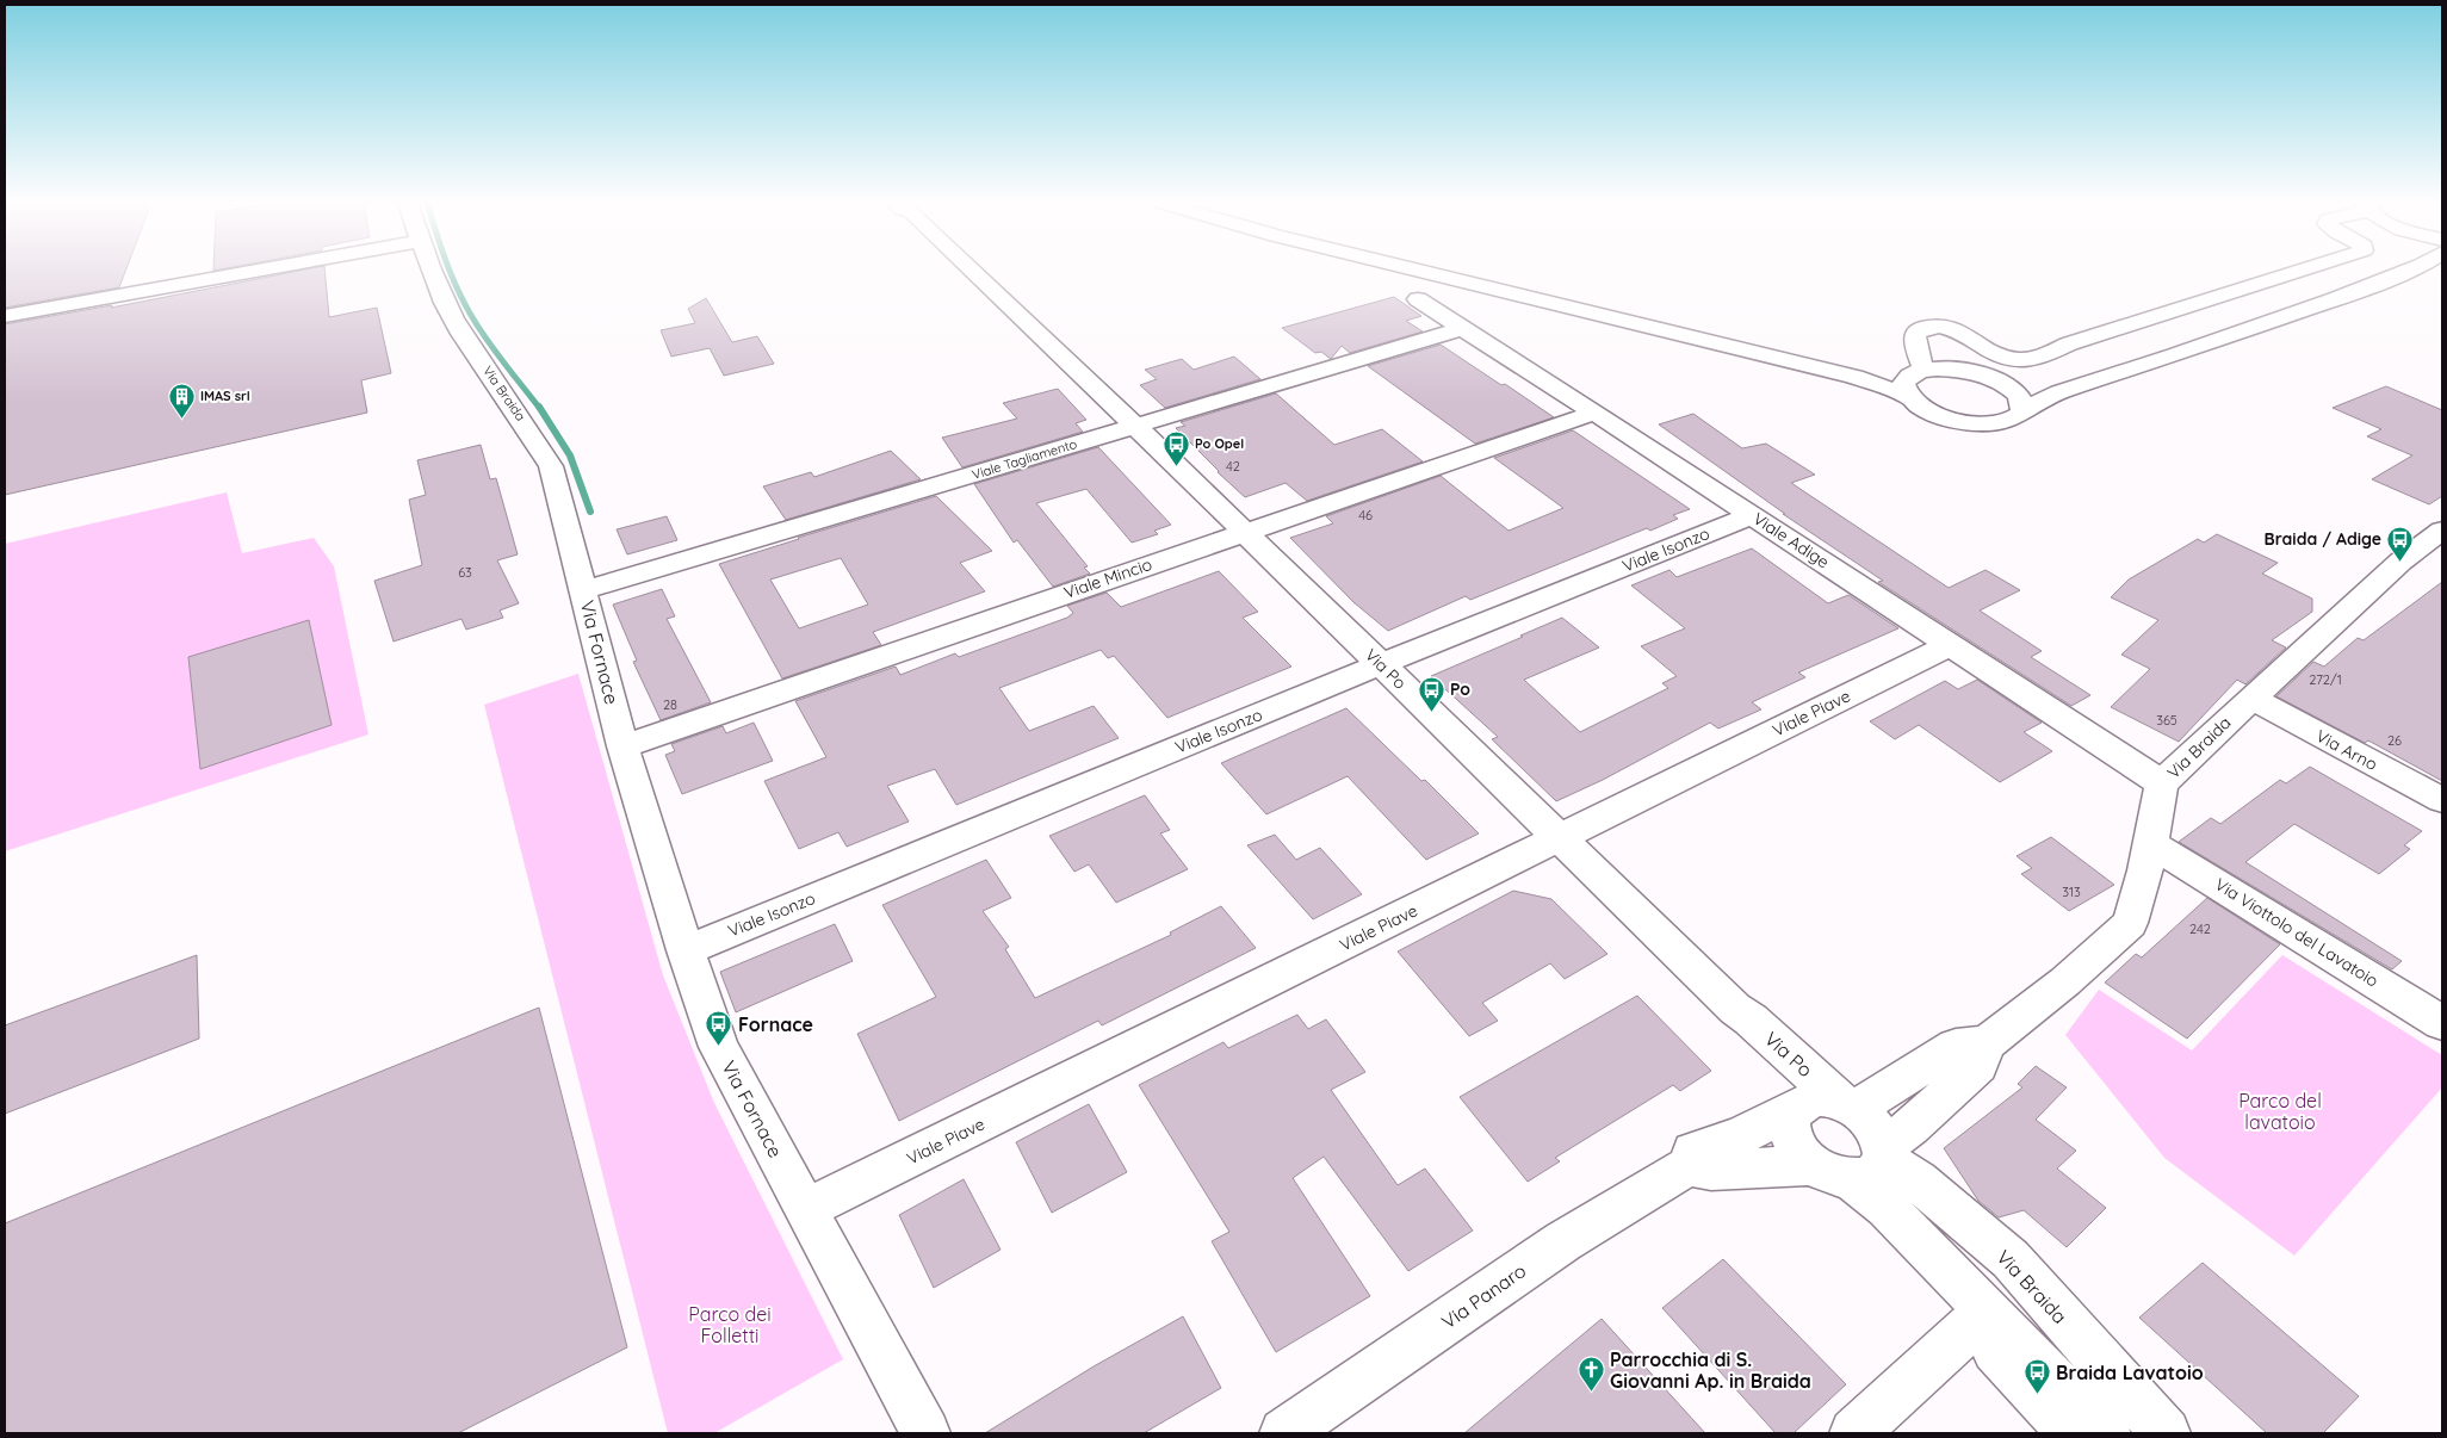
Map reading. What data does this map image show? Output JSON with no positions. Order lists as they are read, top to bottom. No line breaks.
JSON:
{"streets":{"street":["Via Braida","Viale Tagliamento","Viale Adige","Viale Isonzo","Viale Mincio","Via Fornace","Via Po","Viale Piave","Via Arno","Via Viottolo del Lavatoio","Via Panaro"]},"crossings":[["Via Braida","Viale Tagliamento"],["Via Braida","Viale Adige"],["Via Braida","Via Fornace"],["Via Braida","Via Po"],["Via Braida","Via Arno"],["Via Braida","Via Viottolo del Lavatoio"],["Via Braida","Via Panaro"],["Viale Tagliamento","Viale Adige"],["Viale Tagliamento","Via Fornace"],["Viale Tagliamento","Via Po"],["Viale Adige","Viale Isonzo"],["Viale Adige","Viale Mincio"],["Viale Adige","Viale Piave"],["Viale Isonzo","Via Fornace"],["Viale Isonzo","Via Po"],["Viale Mincio","Via Fornace"],["Viale Mincio","Via Po"],["Via Fornace","Viale Piave"],["Via Po","Viale Piave"],["Via Po","Via Panaro"]],"parks":["Parco del lavatoio","Parco dei Folletti"],"places":{"building":["IMAS srl"],"bus stop":["Po Opel","Braida / Adige","Po","Fornace","Braida Lavatoio"],"church":["Parrocchia di S. Giovanni Ap. in Braida"]},"house_numbers":["42","46","63","272/1","28","365","26","313","242"]}
